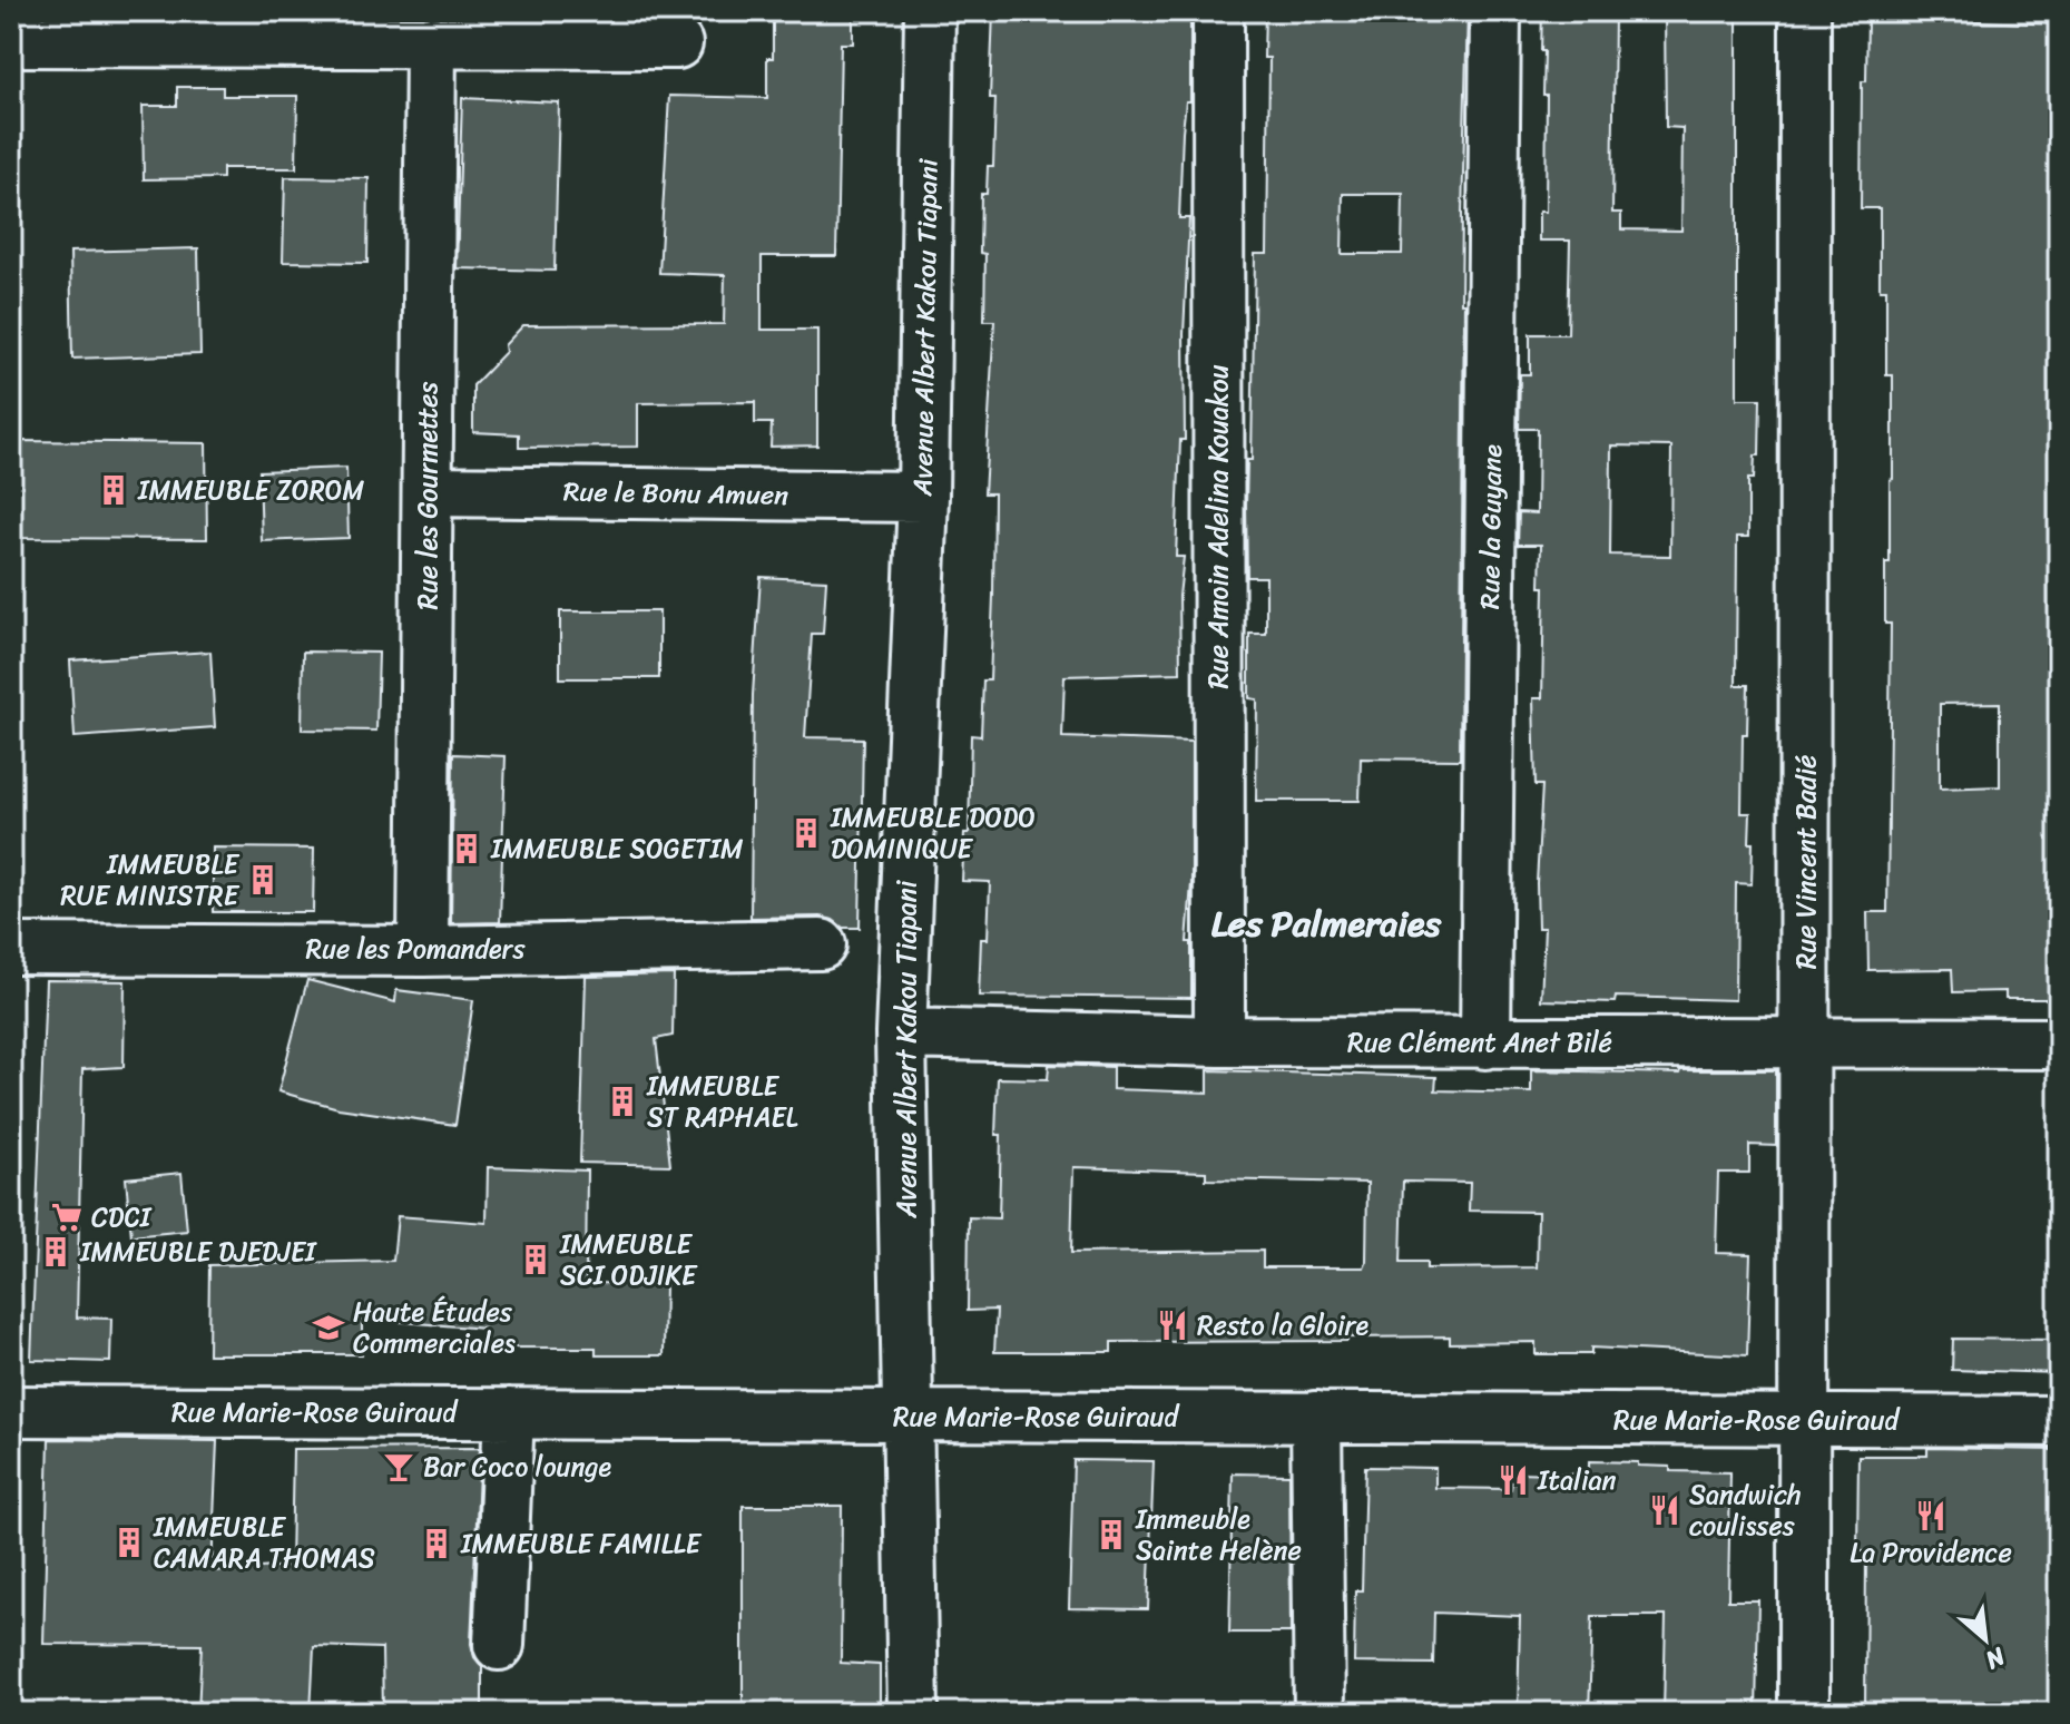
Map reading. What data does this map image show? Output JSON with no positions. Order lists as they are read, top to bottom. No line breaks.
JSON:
{"streets":{"street":["Avenue Albert Kakou Tiapani","Rue le Bonu Amuen","Rue les Gourmettes","Rue Amoin Adelina Kouakou","Rue la Guyane","Rue Vincent Badié","Rue les Pomanders","Rue Clément Anet Bilé","Rue Marie-Rose Guiraud"]},"crossings":[["Avenue Albert Kakou Tiapani","Rue le Bonu Amuen"],["Avenue Albert Kakou Tiapani","Rue Clément Anet Bilé"],["Avenue Albert Kakou Tiapani","Rue Marie-Rose Guiraud"],["Rue le Bonu Amuen","Rue les Gourmettes"],["Rue les Gourmettes","Rue les Pomanders"],["Rue Amoin Adelina Kouakou","Rue Clément Anet Bilé"],["Rue la Guyane","Rue Clément Anet Bilé"],["Rue Vincent Badié","Rue Clément Anet Bilé"],["Rue Vincent Badié","Rue Marie-Rose Guiraud"]],"districts":["Les Palmeraies"],"places":{"building":["IMMEUBLE ZOROM","IMMEUBLE DODO DOMINIQUE","IMMEUBLE SOGETIM","IMMEUBLE RUE MINISTRE","IMMEUBLE ST RAPHAEL","IMMEUBLE DJEDJEI","IMMEUBLE SCI ODJIKE","Immeuble Sainte Helène","IMMEUBLE CAMARA THOMAS","IMMEUBLE FAMILLE"],"supermarket":["CDCI"],"restaurant":["Resto la Gloire","Italian","Sandwich coulisses","La Providence"],"school or university":["Haute Études Commerciales"],"bar":["Bar Coco lounge"]},"north":"bottom right"}
